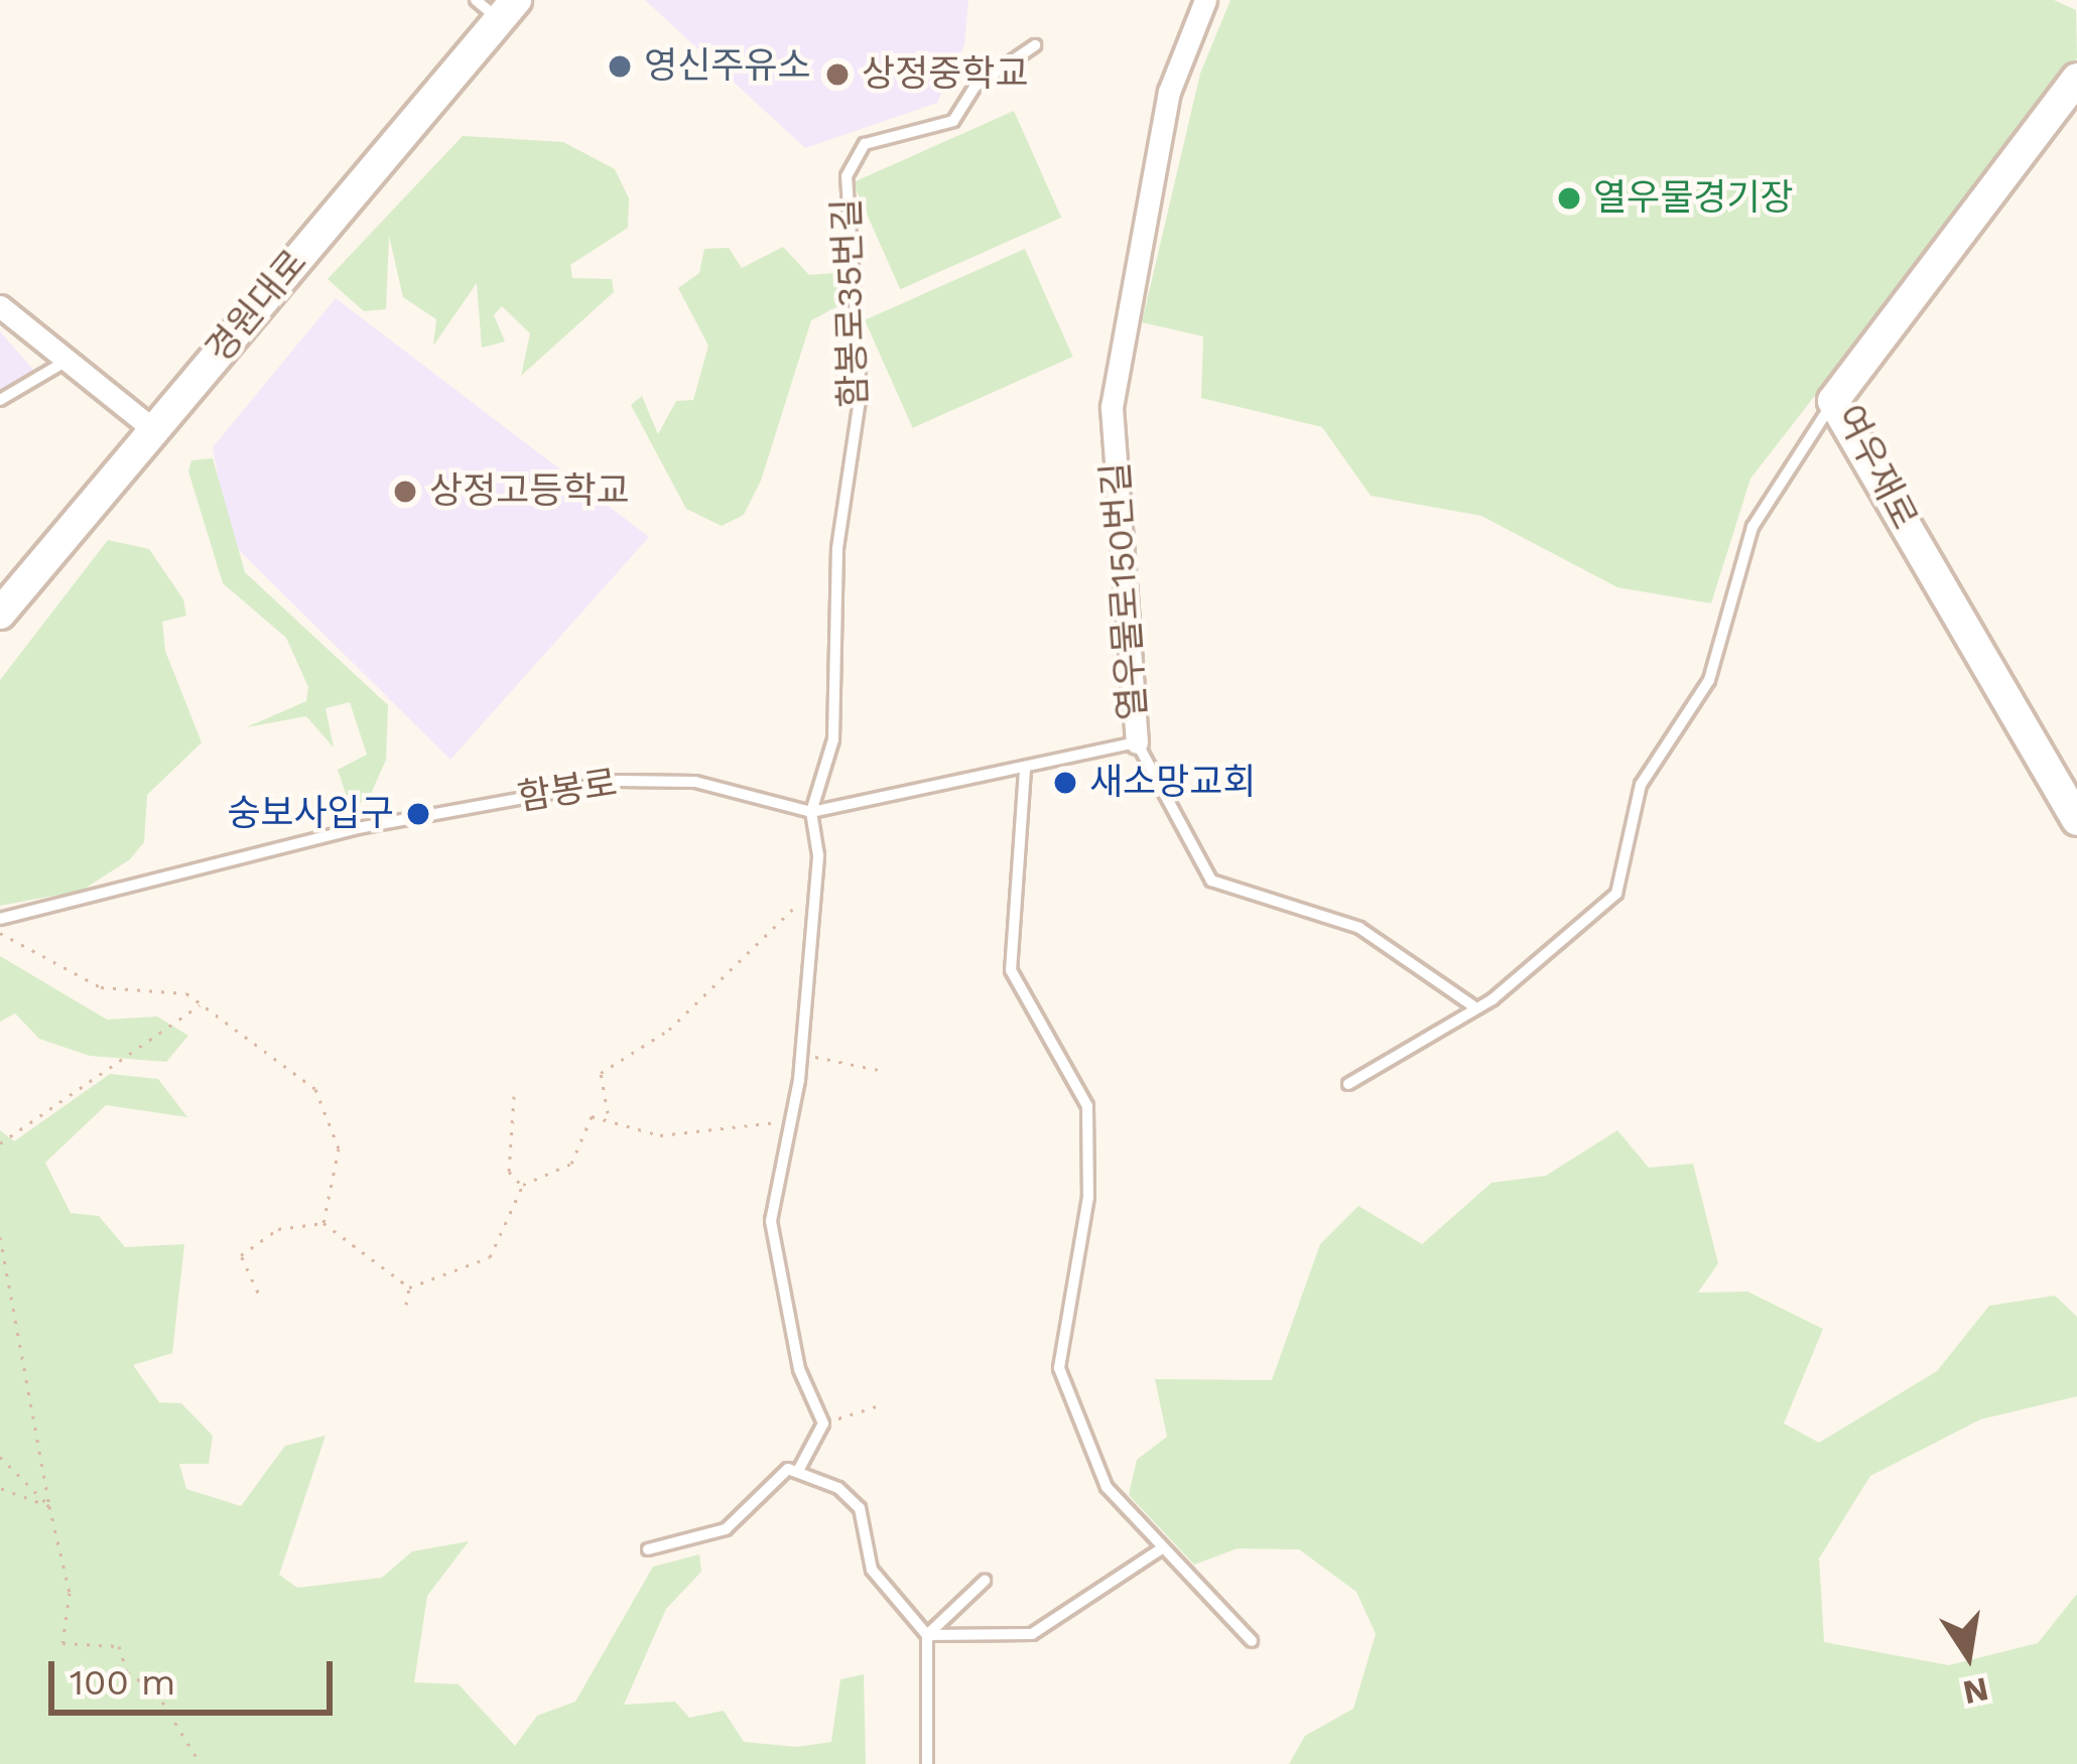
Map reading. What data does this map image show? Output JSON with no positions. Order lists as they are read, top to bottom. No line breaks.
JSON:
{"streets":{"street":["경원대로","여우재로","열우물로150번길"],"lane":["함봉로35번길","함봉로"]},"crossings":[["함봉로35번길","함봉로"],["열우물로150번길","함봉로"]],"places":["영신주유소","상정중학교","열우물경기장","상정고등학교","새소망교회","숭보사입구"],"scale_bar":"100 m","north":"bottom"}
